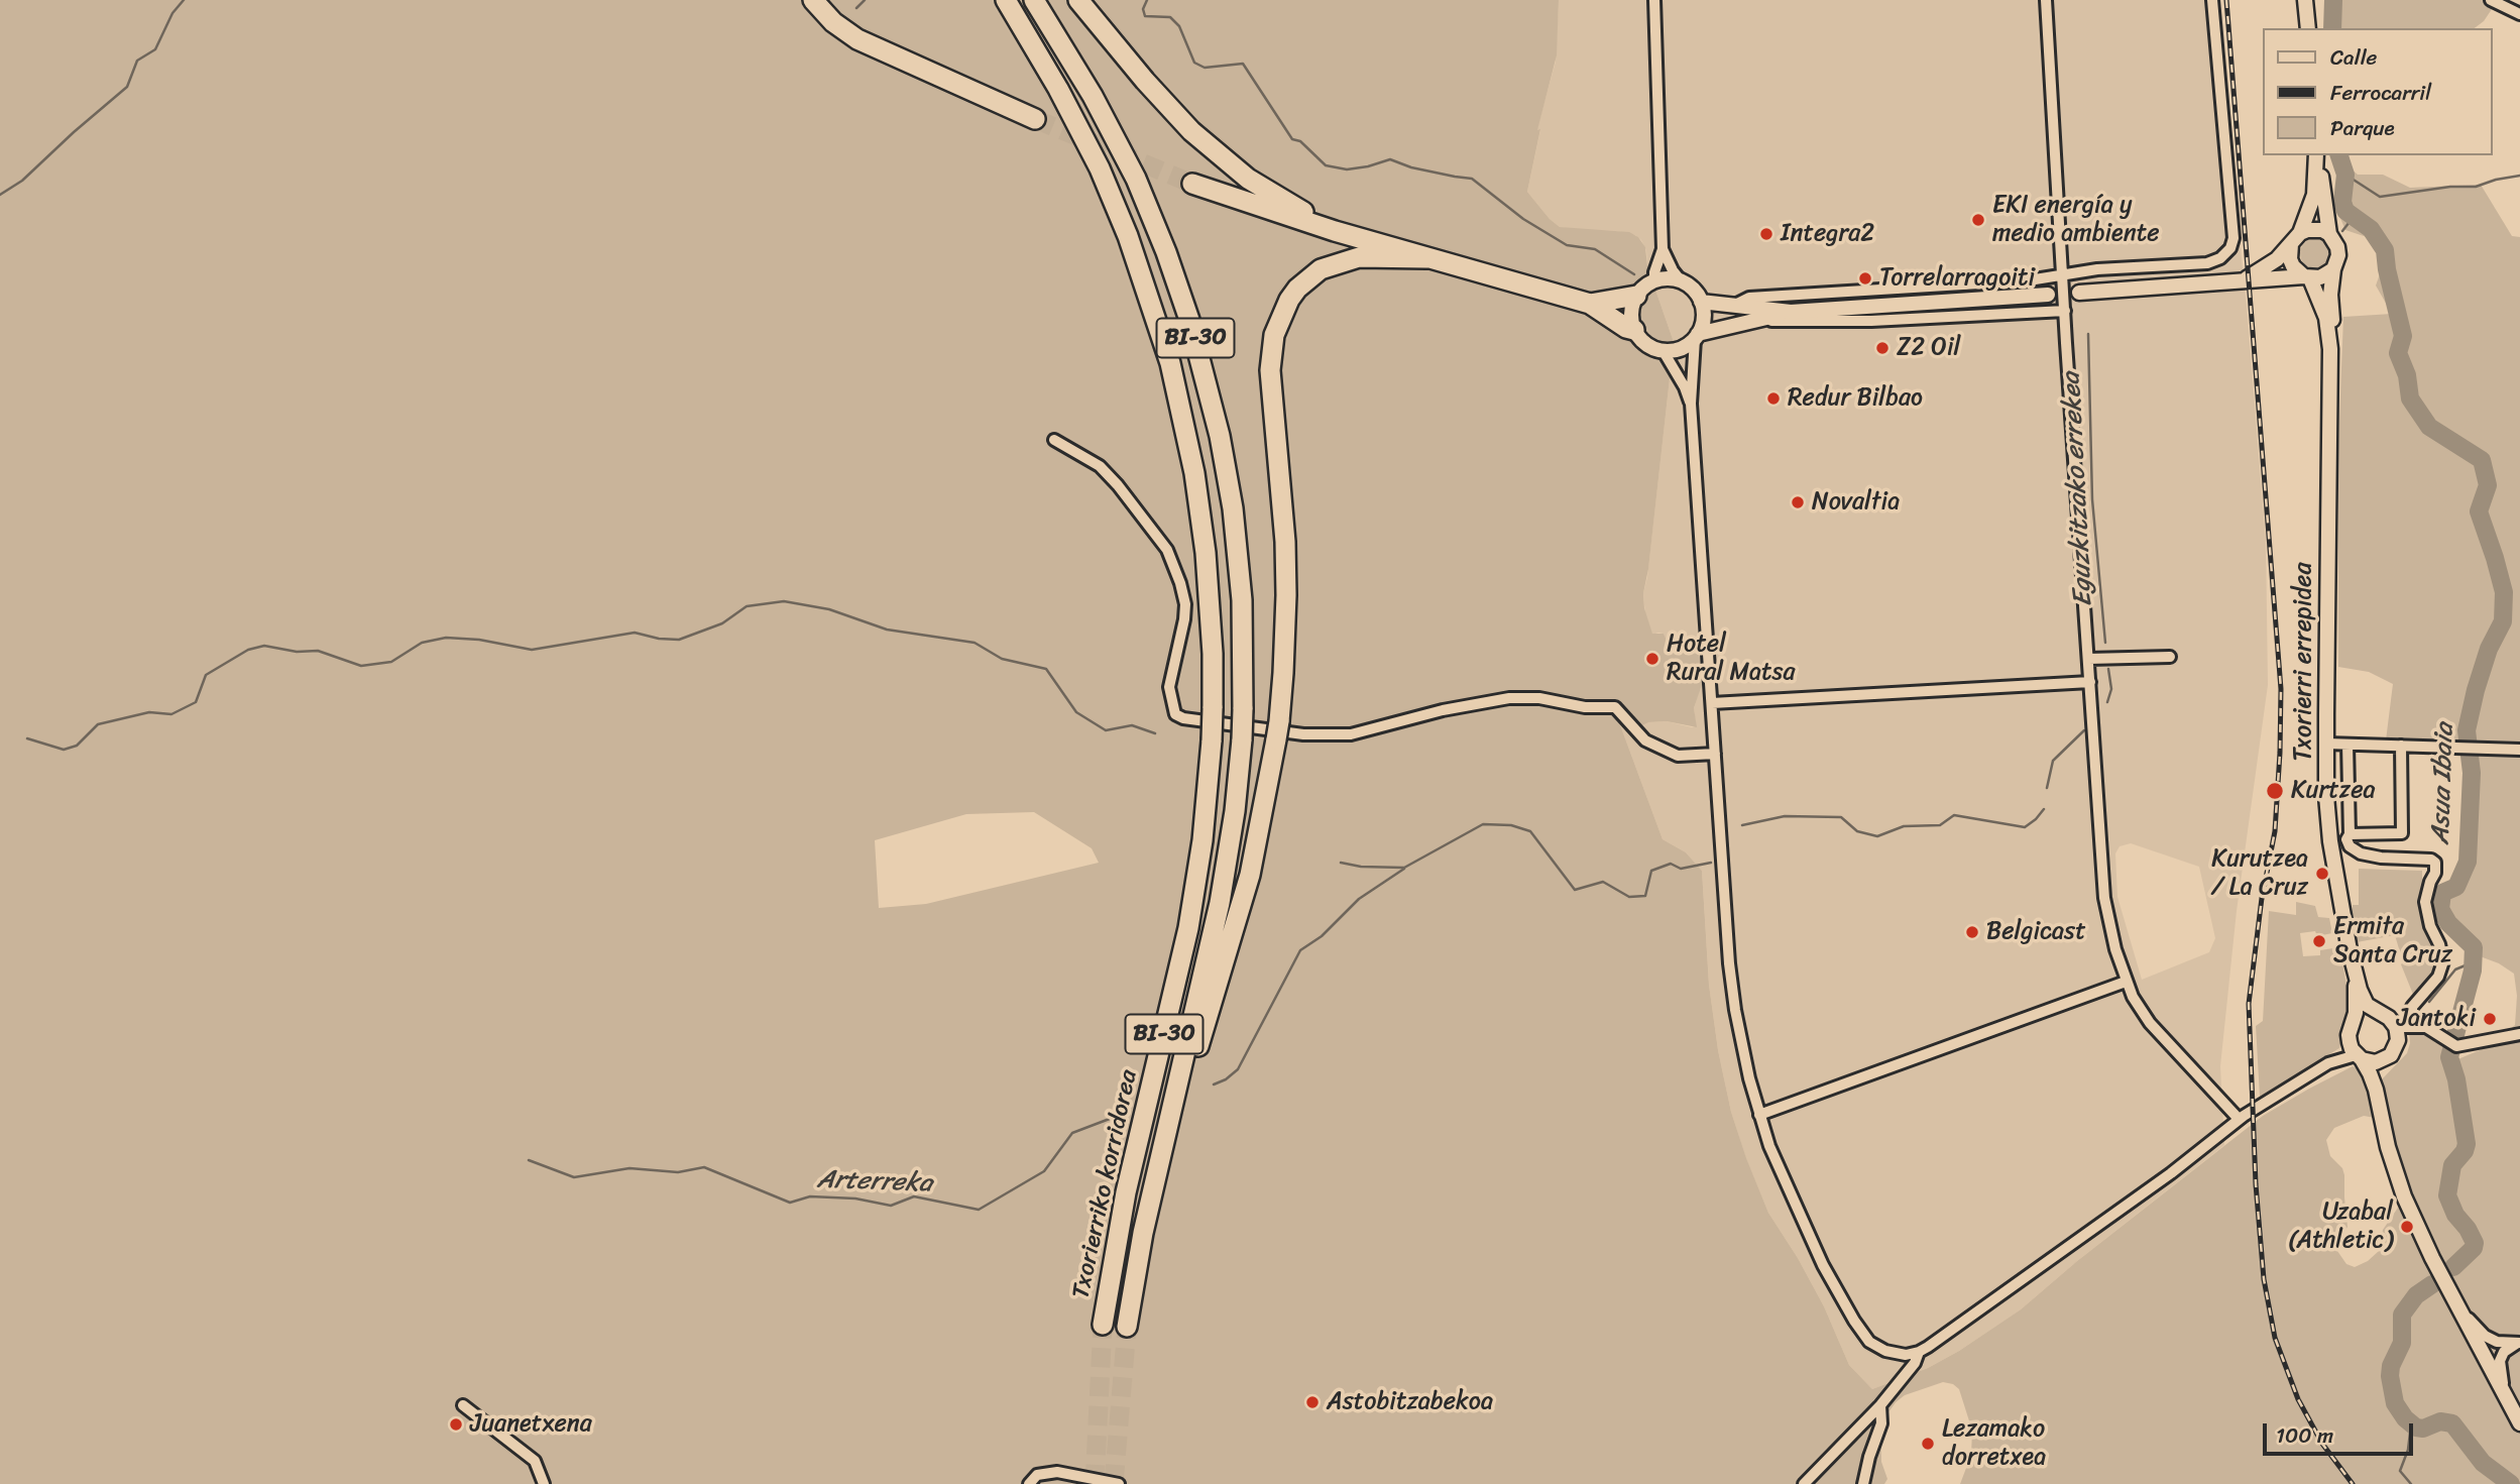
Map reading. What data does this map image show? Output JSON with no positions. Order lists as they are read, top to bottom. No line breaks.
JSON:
{"streets":{"highway":["BI-30","Txorierriko korridorea"],"street":["Txorierri errepidea"]},"water":["Eguzkitzako errekea","Asua Ibaia","Arterreka"],"places":["EKI energía y medio ambiente","Integra2","Torrelarragoiti","Z2 Oil","Redur Bilbao","Novaltia","Hotel Rural Matsa","Kurtzea","Kurutzea / La Cruz","Belgicast","Ermita Santa Cruz","Jantoki","Uzabal (Athletic)","Astobitzabekoa","Juanetxena","Lezamako dorretxea"],"legend":["Calle","Ferrocarril","Parque"],"scale_bar":"100 m"}
